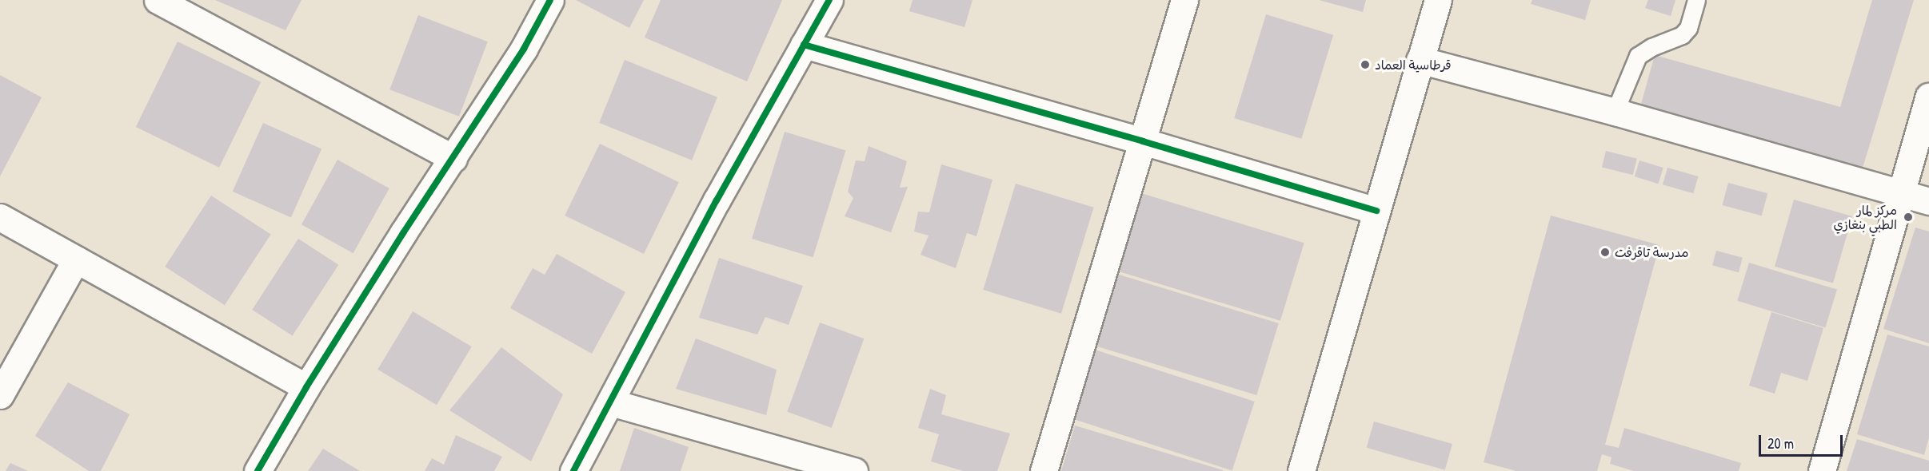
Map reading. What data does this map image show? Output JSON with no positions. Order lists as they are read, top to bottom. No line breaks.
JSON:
{"places":["قرطاسية العماد","مركز لمار الطبي بنغازي","مدرسة تاقرفت"],"scale_bar":"20 m"}
